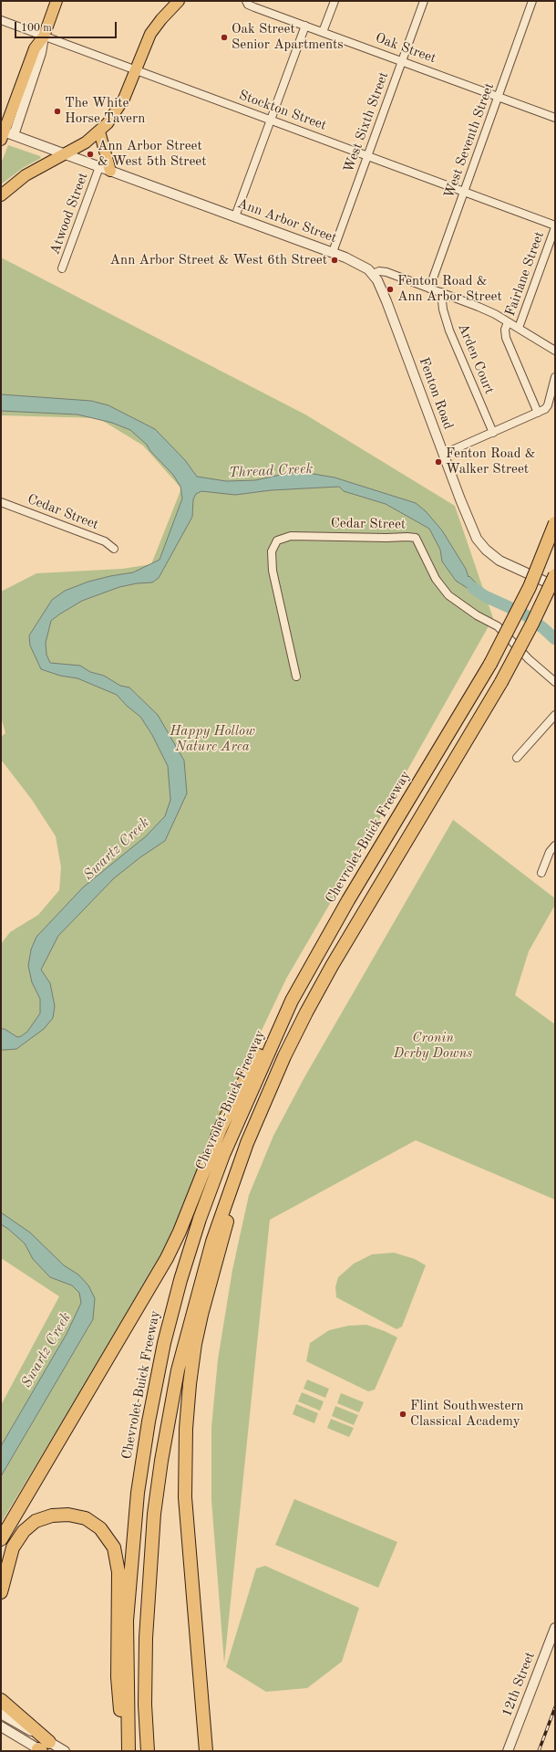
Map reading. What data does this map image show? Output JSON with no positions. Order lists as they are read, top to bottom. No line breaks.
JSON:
{"streets":{"highway":["Chevrolet-Buick Freeway"],"street":["Oak Street","Stockton Street","West Sixth Street","West Seventh Street","Atwood Street","Ann Arbor Street","Fairlane Street","Arden Court","Fenton Road","Cedar Street","12th Street"]},"crossings":[["Oak Street","West Sixth Street"],["Oak Street","West Seventh Street"],["Stockton Street","West Sixth Street"],["Stockton Street","West Seventh Street"],["Stockton Street","Fairlane Street"],["West Sixth Street","Ann Arbor Street"],["Atwood Street","Ann Arbor Street"],["Ann Arbor Street","Fenton Road"]],"water":["Thread Creek","Swartz Creek"],"parks":["Happy Hollow Nature Area","Cronin Derby Downs"],"places":["Oak Street Senior Apartments","The White Horse Tavern","Ann Arbor Street & West 5th Street","Ann Arbor Street & West 6th Street","Fenton Road & Ann Arbor Street","Fenton Road & Walker Street","Flint Southwestern Classical Academy"],"scale_bar":"100 m"}
